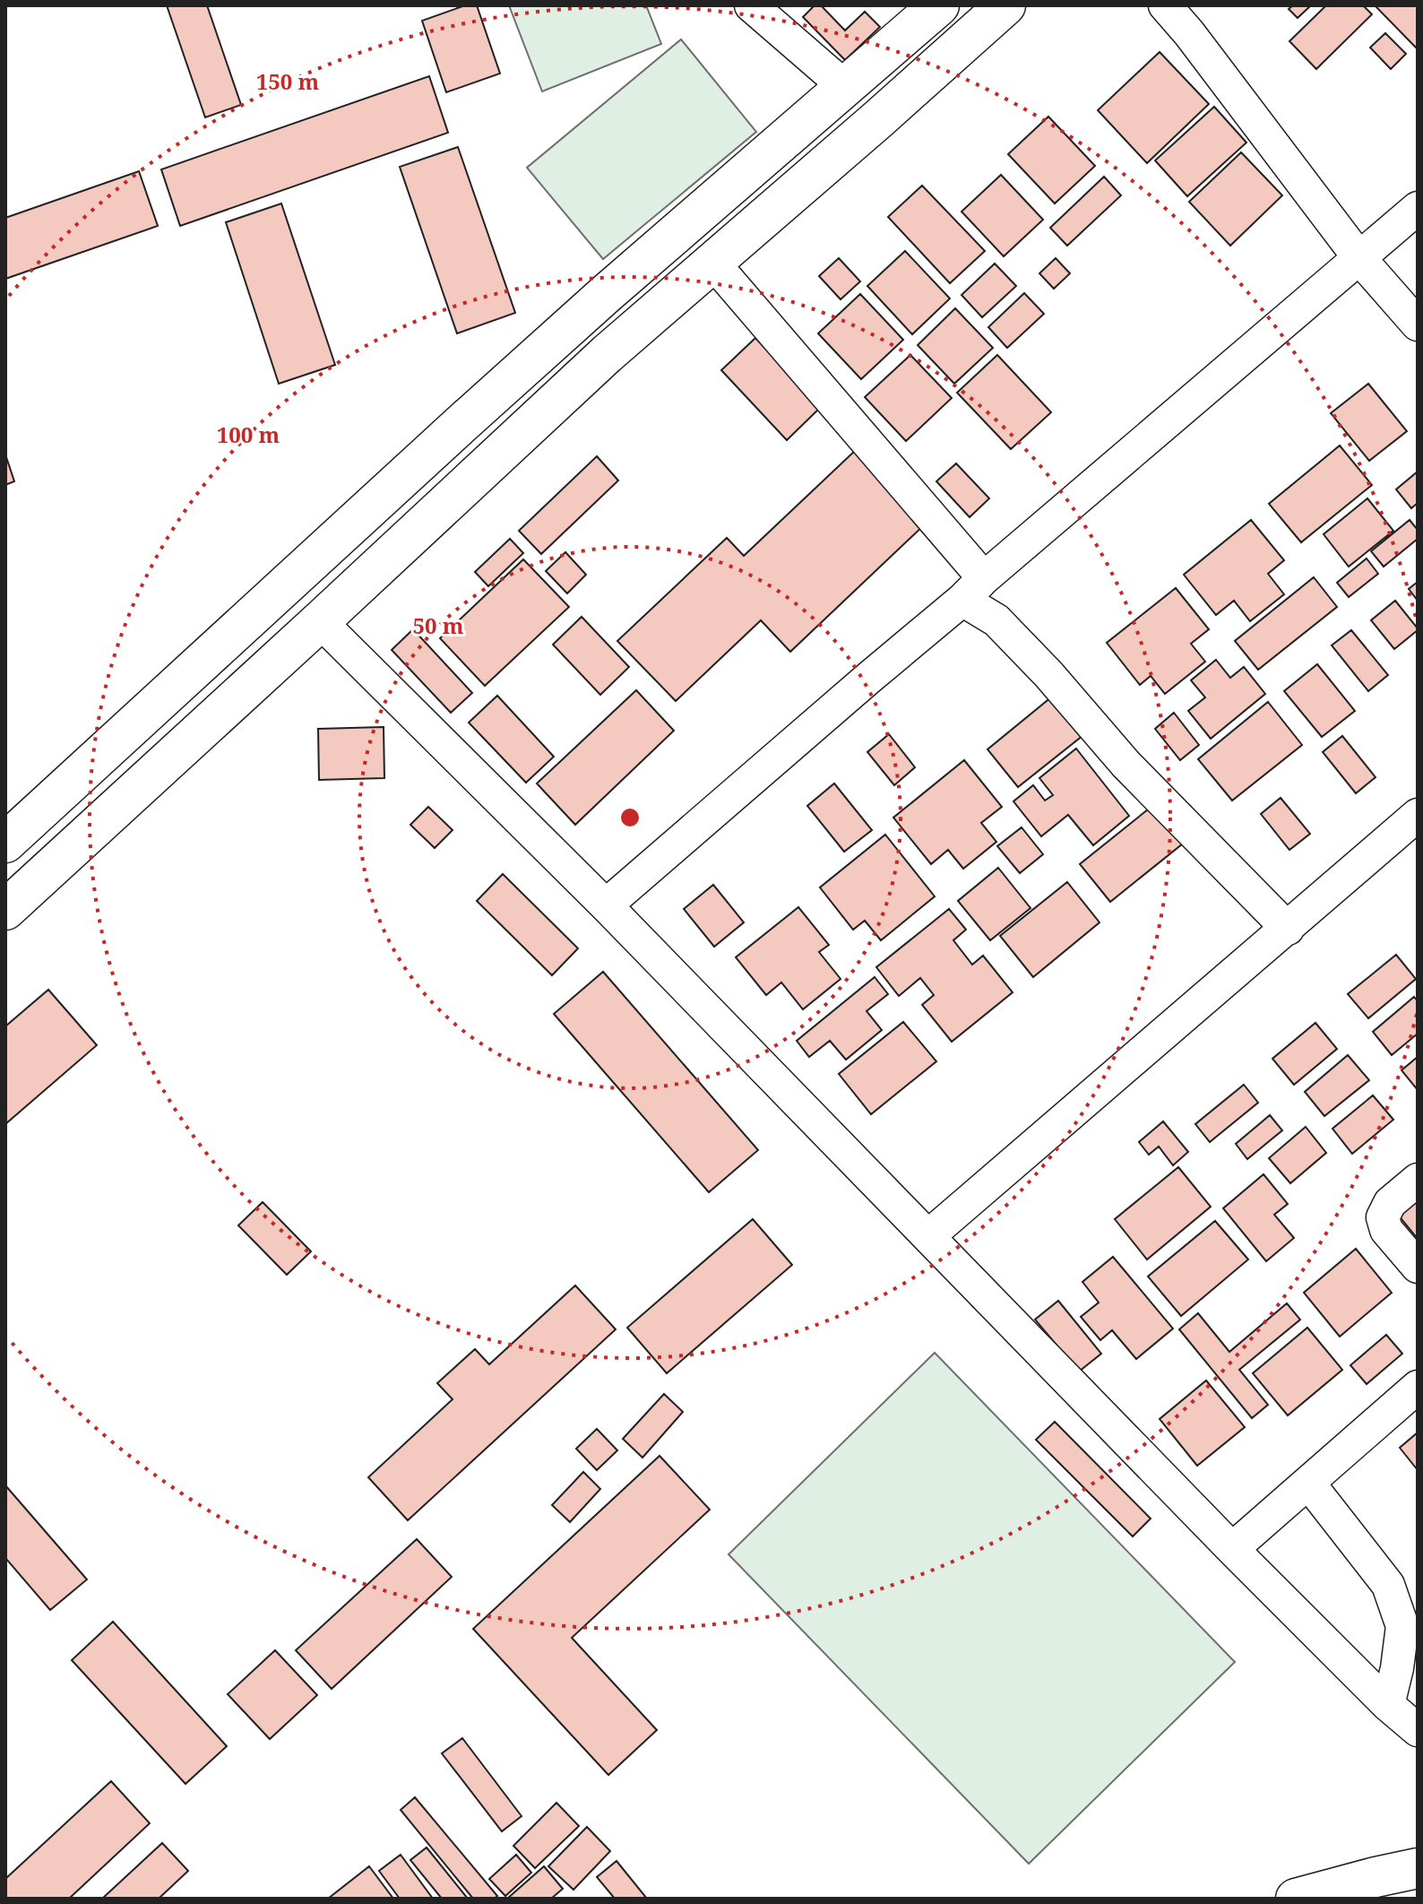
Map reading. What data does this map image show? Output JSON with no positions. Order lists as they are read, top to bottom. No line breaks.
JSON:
{"rings":["150 m","100 m","50 m"]}
